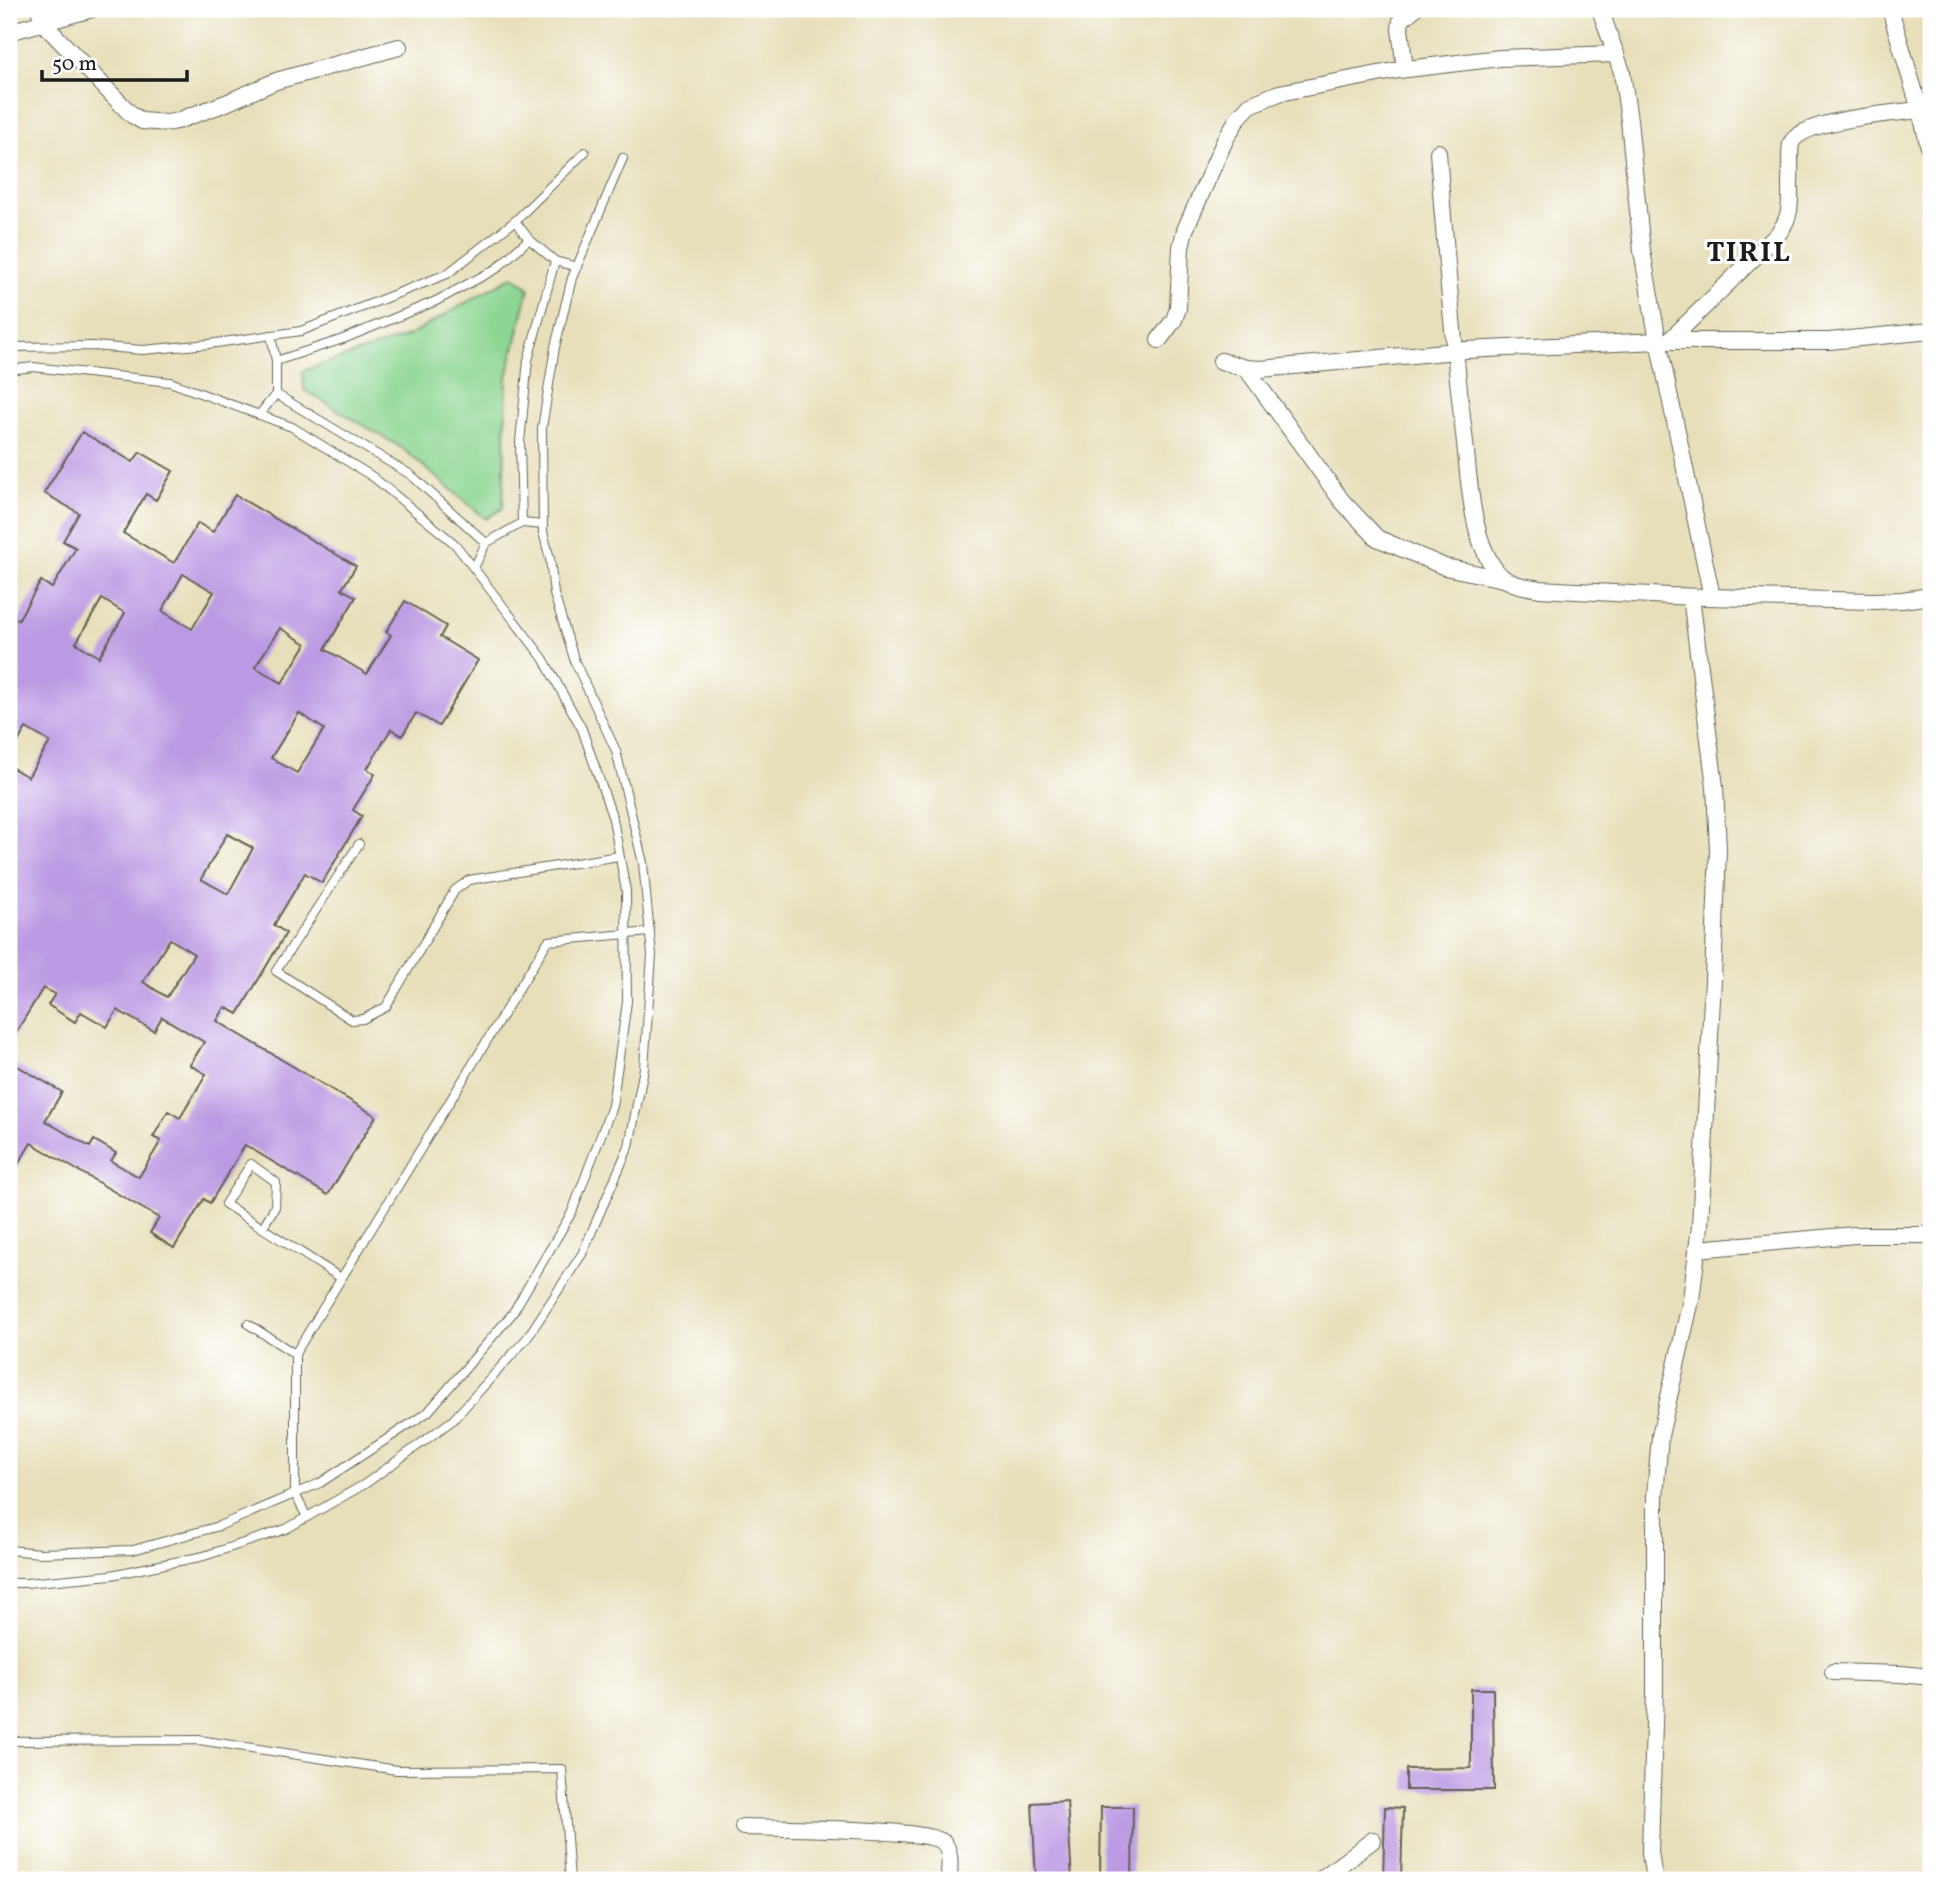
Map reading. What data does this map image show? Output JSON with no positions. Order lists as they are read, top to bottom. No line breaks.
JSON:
{"districts":["TIRIL"],"scale_bar":"50 m"}
